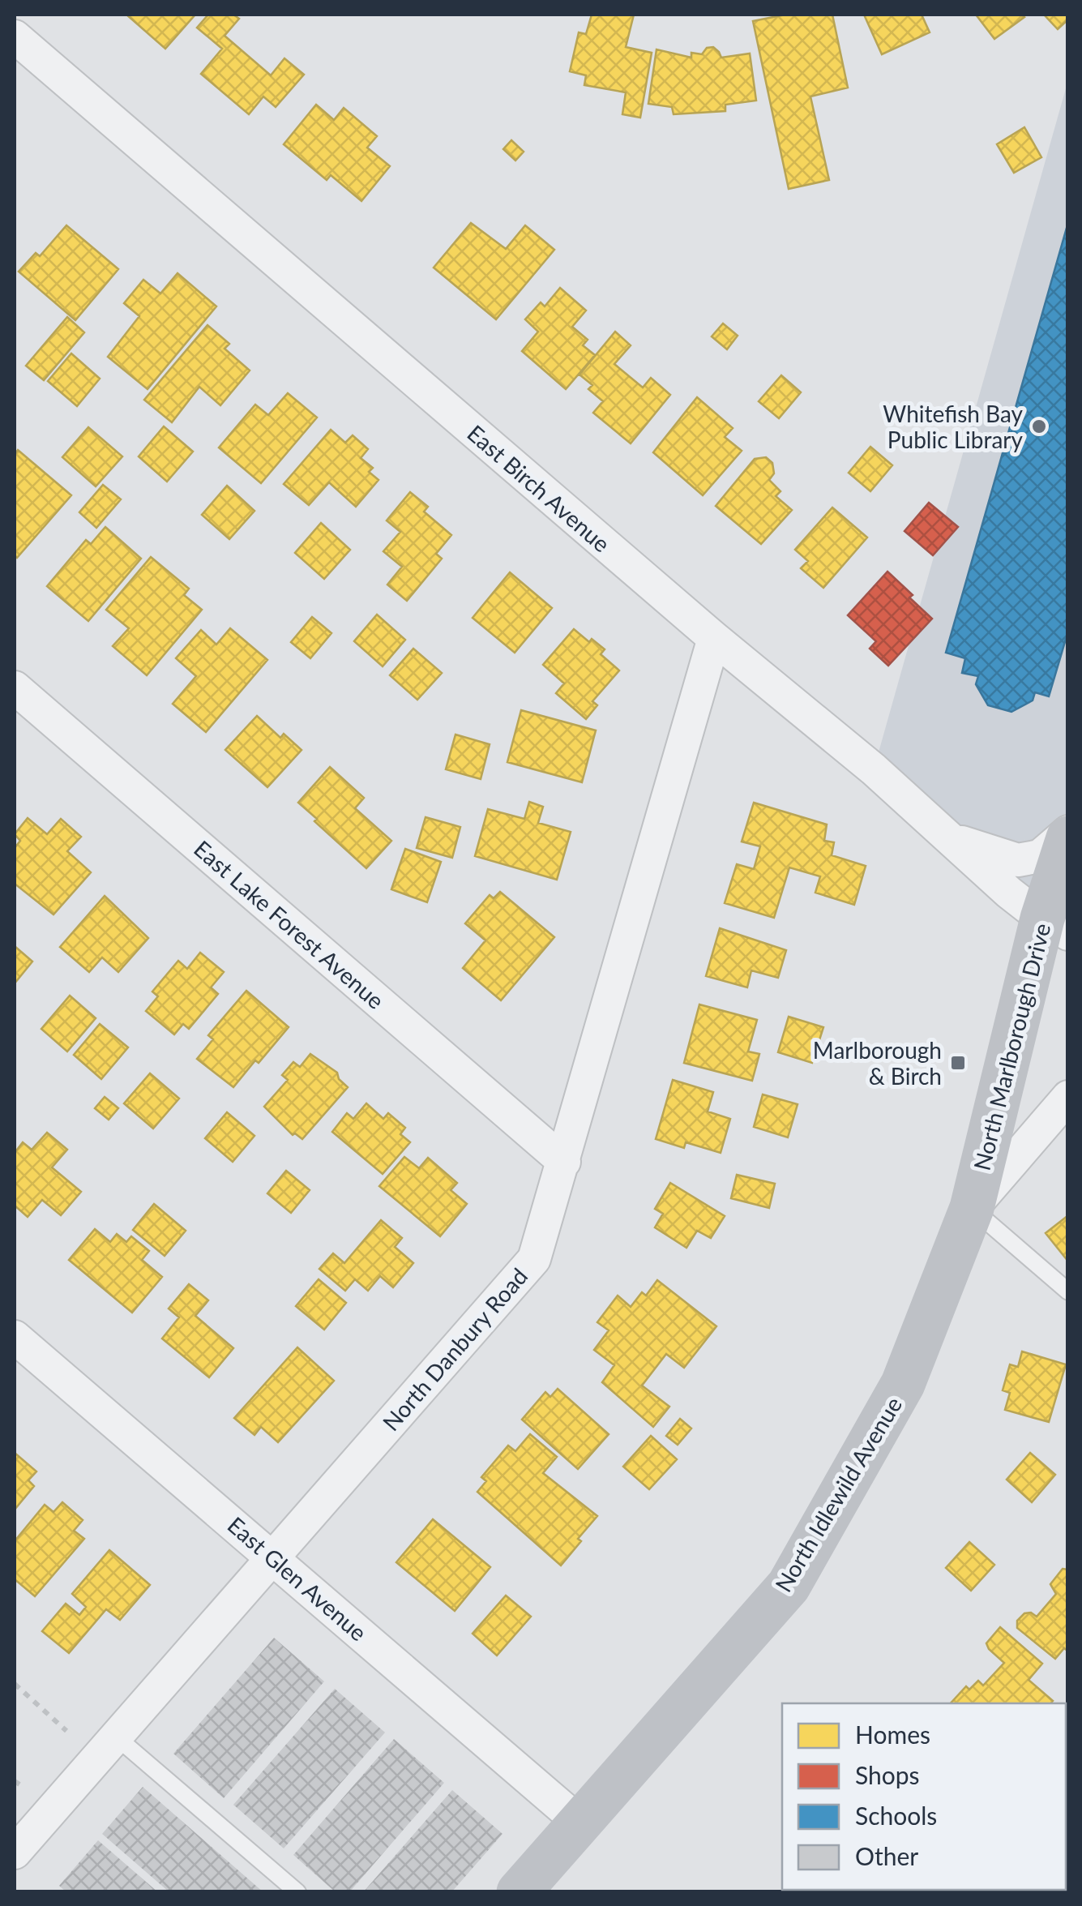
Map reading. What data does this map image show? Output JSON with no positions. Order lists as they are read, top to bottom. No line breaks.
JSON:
{"streets":{"street":["East Birch Avenue","East Lake Forest Avenue","North Marlborough Drive","North Danbury Road","North Idlewild Avenue","East Glen Avenue"]},"crossings":[["East Birch Avenue","North Marlborough Drive"],["East Birch Avenue","North Danbury Road"],["East Lake Forest Avenue","North Danbury Road"],["North Marlborough Drive","North Idlewild Avenue"],["North Danbury Road","East Glen Avenue"],["North Idlewild Avenue","East Glen Avenue"]],"places":{"other":["Whitefish Bay Public Library"],"transit":["Marlborough & Birch"]},"legend":["Homes","Shops","Schools","Other"]}
